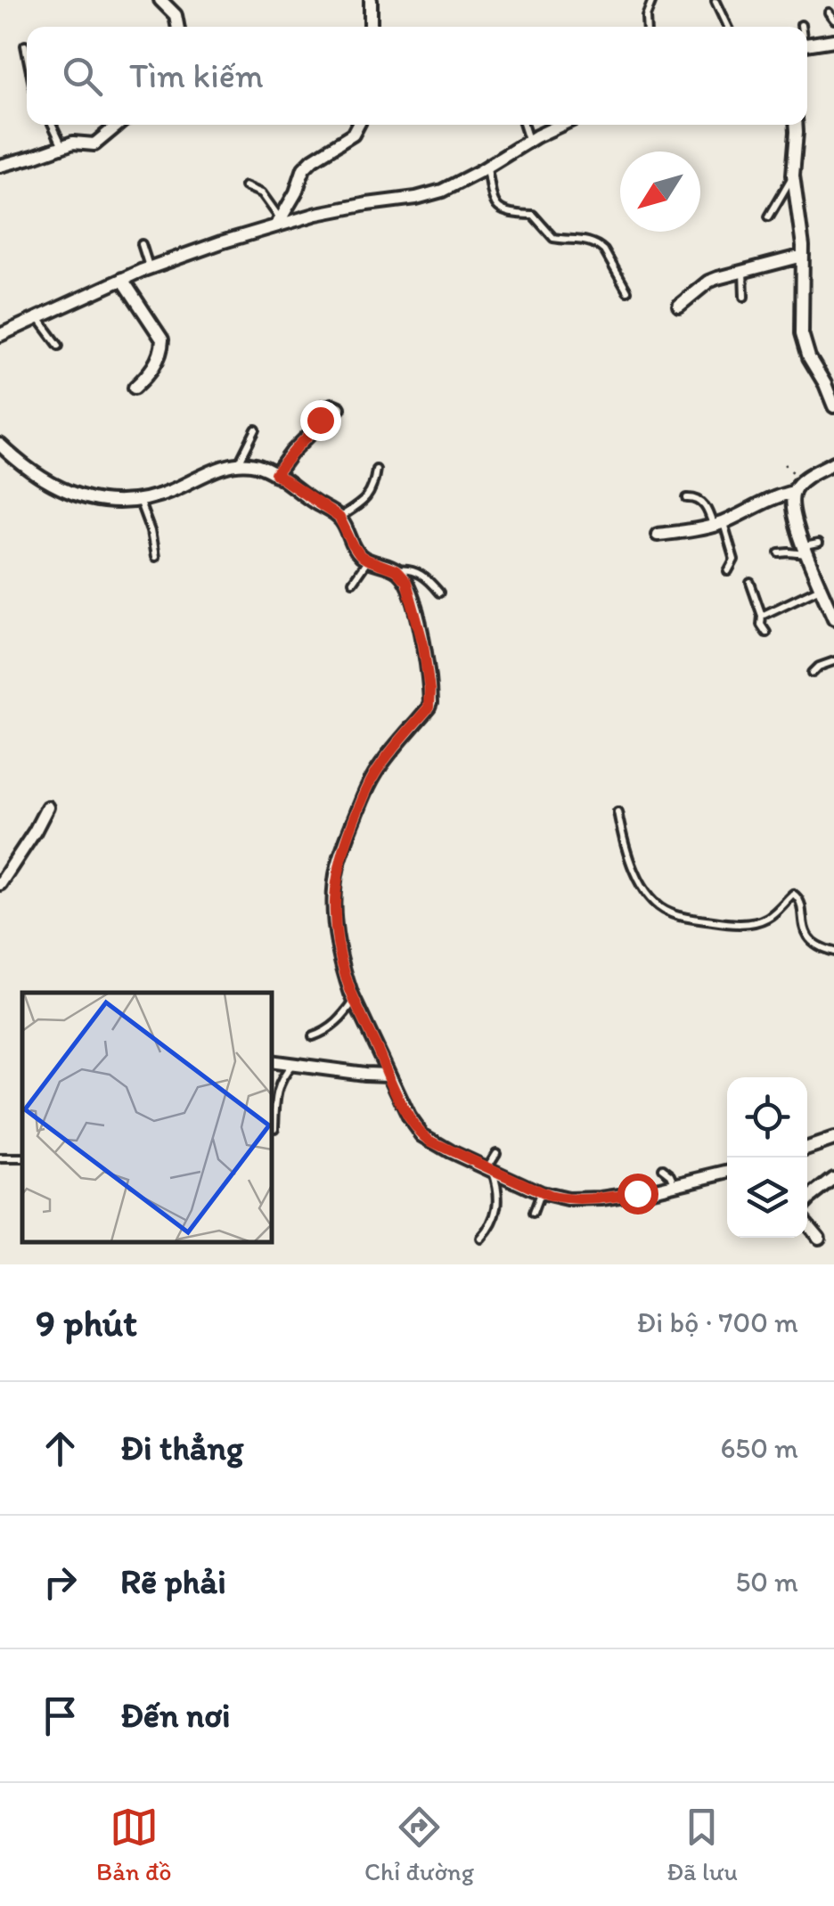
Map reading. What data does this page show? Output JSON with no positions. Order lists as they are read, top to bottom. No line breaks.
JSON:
{"north":"bottom left","page":{"search":"Tìm kiếm","heading":["9 phút","Đi bộ · 700 m"],"list":[["Đi thẳng","650 m"],["Rẽ phải","50 m"],"Đến nơi"],"nav":["Bản đồ","Chỉ đường","Đã lưu"]}}
